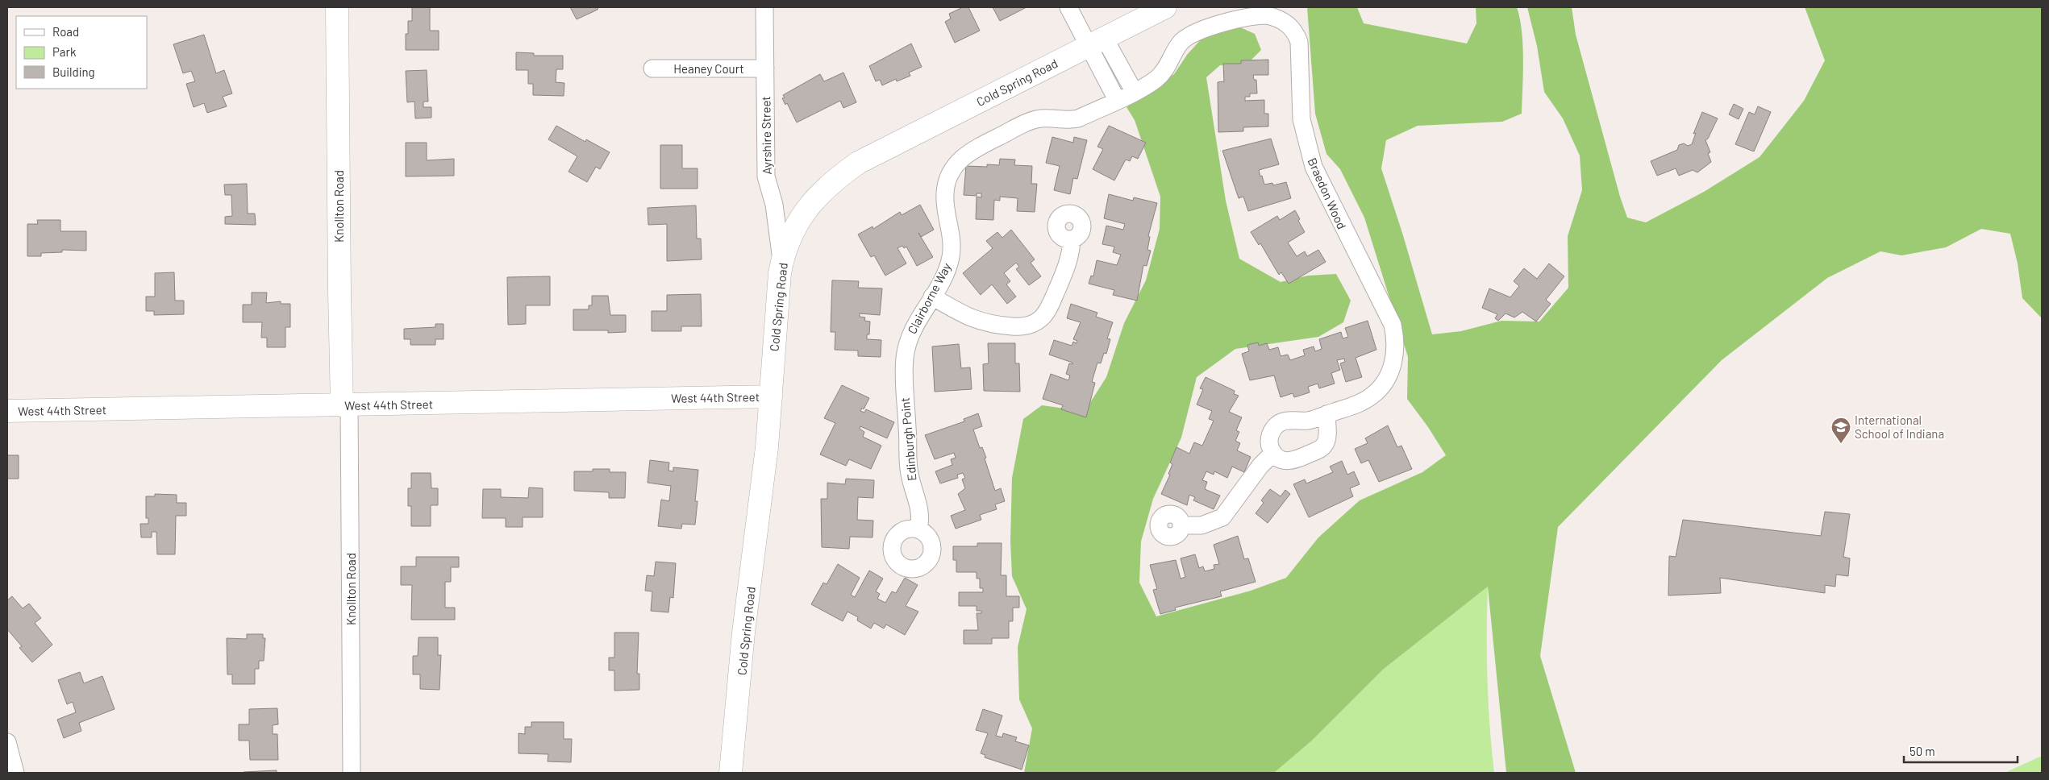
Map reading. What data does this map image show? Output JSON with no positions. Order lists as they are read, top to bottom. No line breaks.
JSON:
{"streets":{"street":["Heaney Court","Cold Spring Road","Ayrshire Street","Braedon Wood","Knollton Road","Clairborne Way","West 44th Street","Edinburgh Point"]},"crossings":[["Heaney Court","Ayrshire Street"],["Cold Spring Road","Ayrshire Street"],["Cold Spring Road","West 44th Street"],["Braedon Wood","Clairborne Way"],["Knollton Road","West 44th Street"],["Clairborne Way","Edinburgh Point"]],"places":{"school or university":["International School of Indiana"]},"legend":["Road","Park","Building"],"scale_bar":"50 m"}
